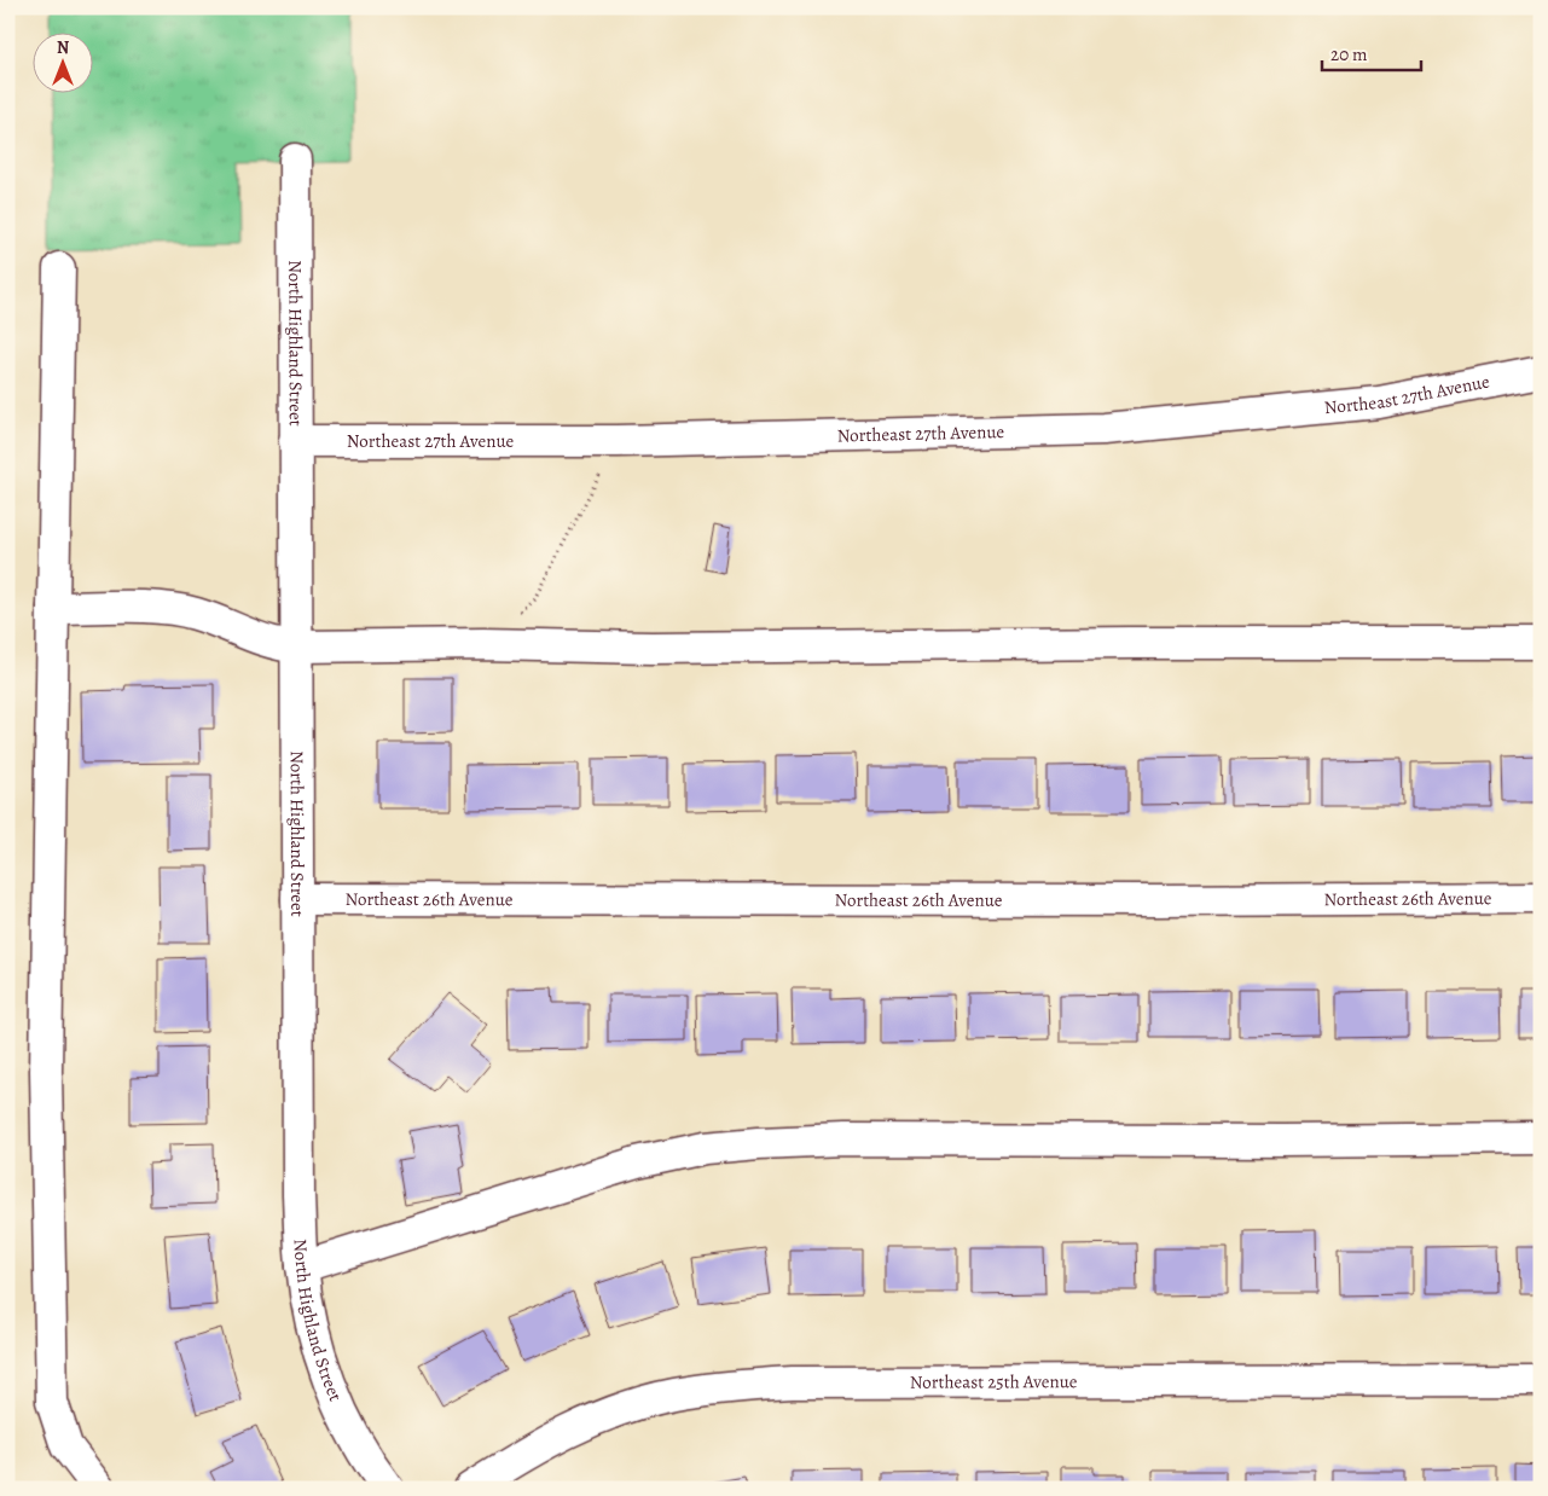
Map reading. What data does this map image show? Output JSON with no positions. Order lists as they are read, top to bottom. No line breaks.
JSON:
{"streets":{"street":["North Highland Street","Northeast 27th Avenue","Northeast 26th Avenue","Northeast 25th Avenue"]},"crossings":[["North Highland Street","Northeast 27th Avenue"],["North Highland Street","Northeast 26th Avenue"]],"scale_bar":"20 m","north":"top"}
